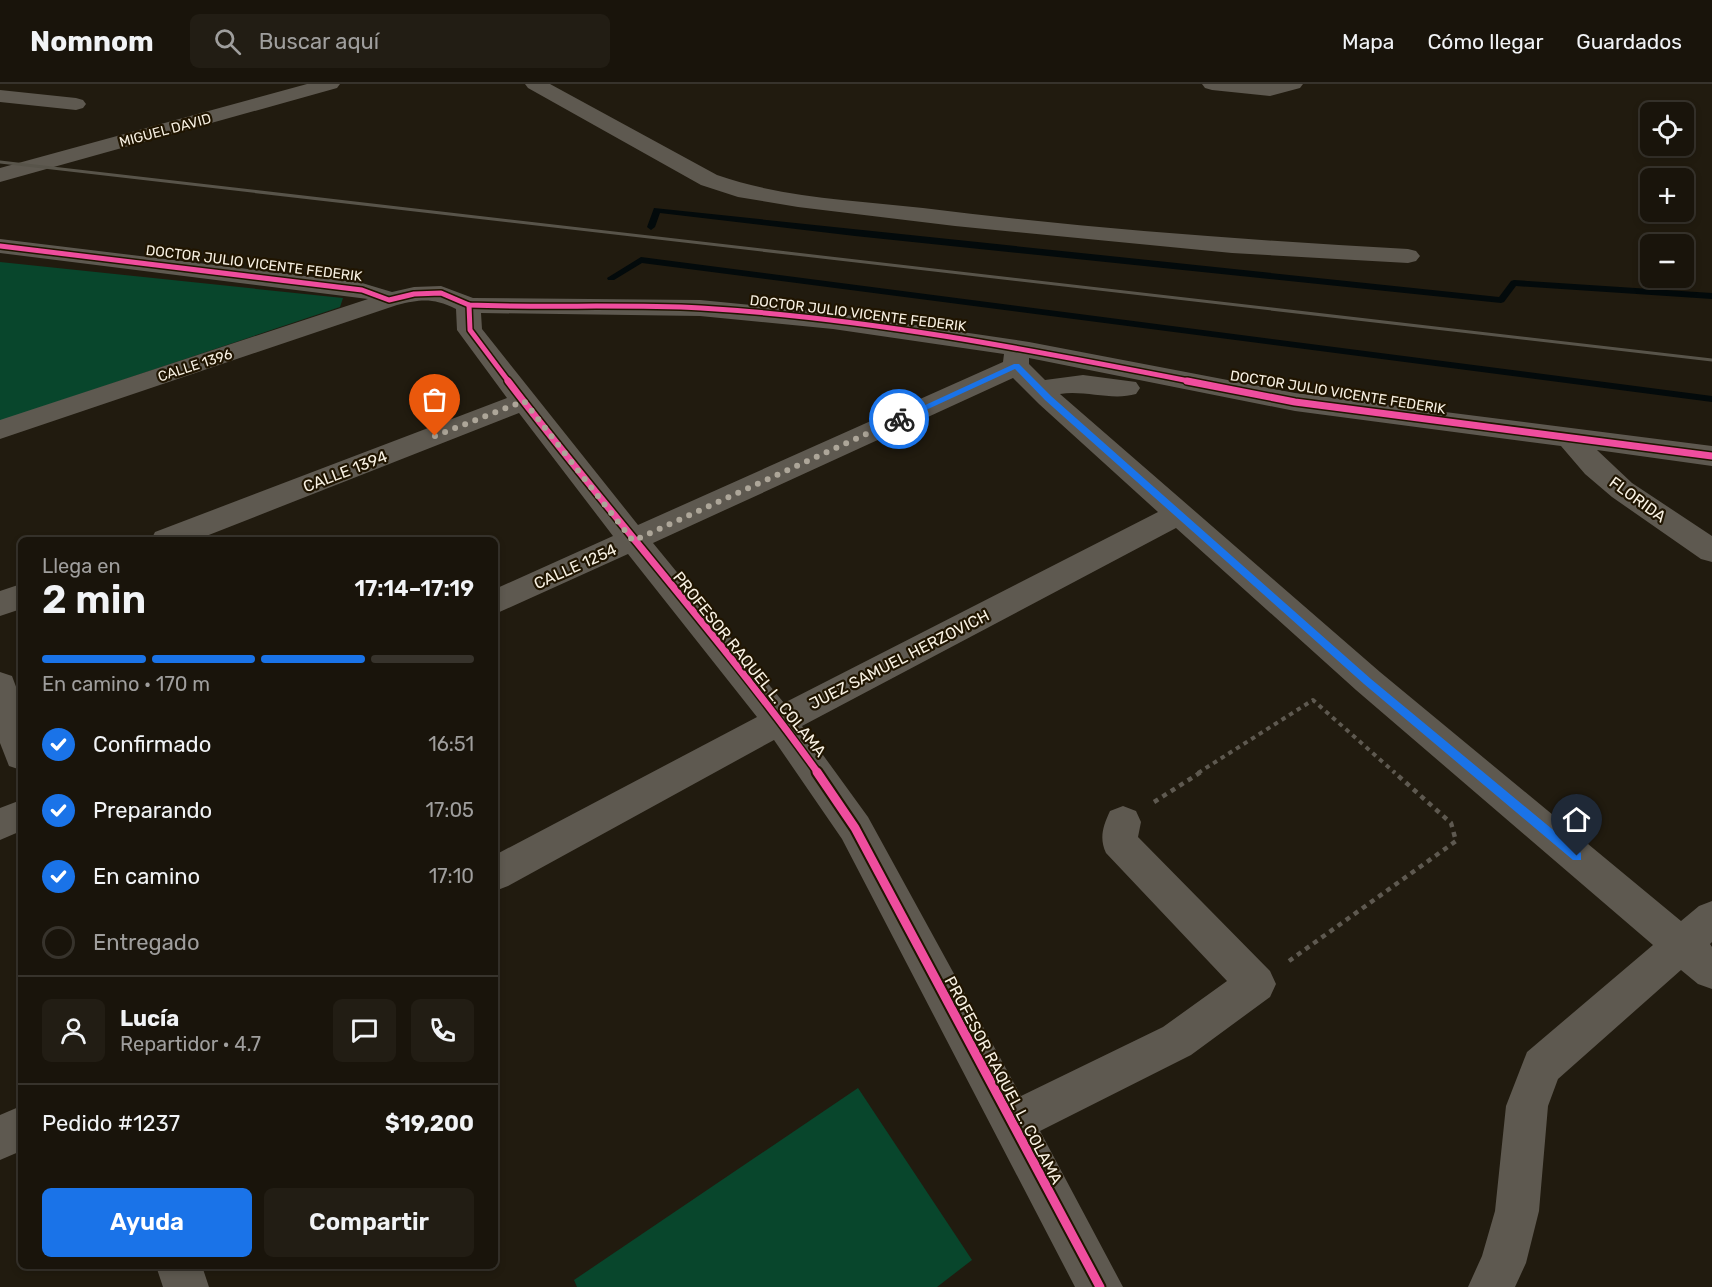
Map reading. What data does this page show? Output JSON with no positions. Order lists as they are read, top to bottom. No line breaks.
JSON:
{"streets":{"street":["MIGUEL DAVID","DOCTOR JULIO VICENTE FEDERIK","CALLE 1396","CALLE 1394","FLORIDA","CALLE 1254","JUEZ SAMUEL HERZOVICH","PROFESOR RAQUEL L. COLAMA"]},"crossings":[["DOCTOR JULIO VICENTE FEDERIK","CALLE 1396"],["DOCTOR JULIO VICENTE FEDERIK","FLORIDA"],["DOCTOR JULIO VICENTE FEDERIK","CALLE 1254"],["DOCTOR JULIO VICENTE FEDERIK","PROFESOR RAQUEL L. COLAMA"],["CALLE 1394","PROFESOR RAQUEL L. COLAMA"],["CALLE 1254","PROFESOR RAQUEL L. COLAMA"],["JUEZ SAMUEL HERZOVICH","PROFESOR RAQUEL L. COLAMA"]],"page":{"header":"Nomnom","search":"Buscar aquí","nav":["Mapa","Cómo llegar","Guardados"],"map_buttons":["+","−"],"heading":["2 min","Llega en","17:14–17:19"],"panel":["Lucía","Repartidor · 4.7","Pedido #1237","$19,200"],"bar":"En camino · 170 m","list":[["Confirmado","16:51"],["Preparando","17:05"],["En camino","17:10"],"Entregado"],"buttons":["Ayuda","Compartir"]}}
